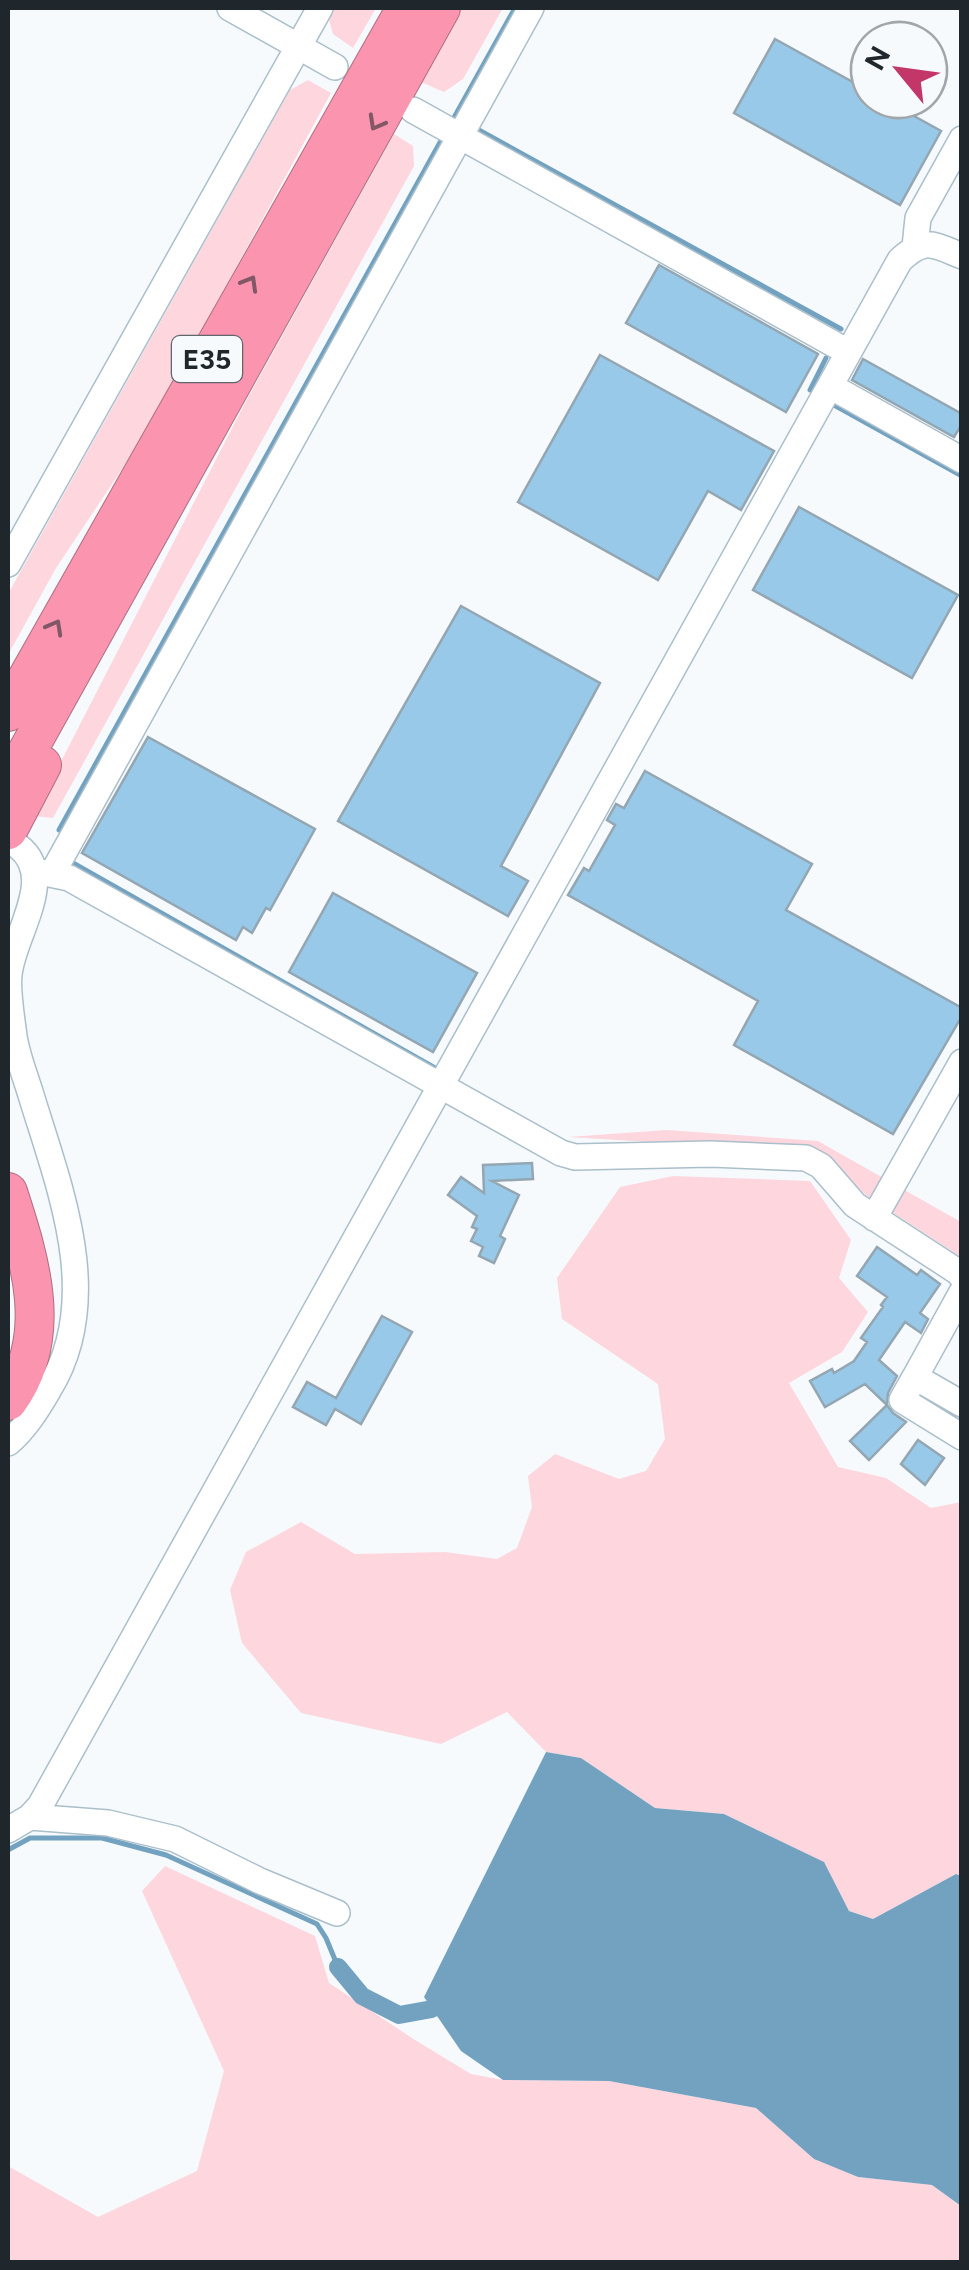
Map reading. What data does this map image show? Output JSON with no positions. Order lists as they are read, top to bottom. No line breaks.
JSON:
{"streets":{"highway":["E35"]},"north":"top left"}
